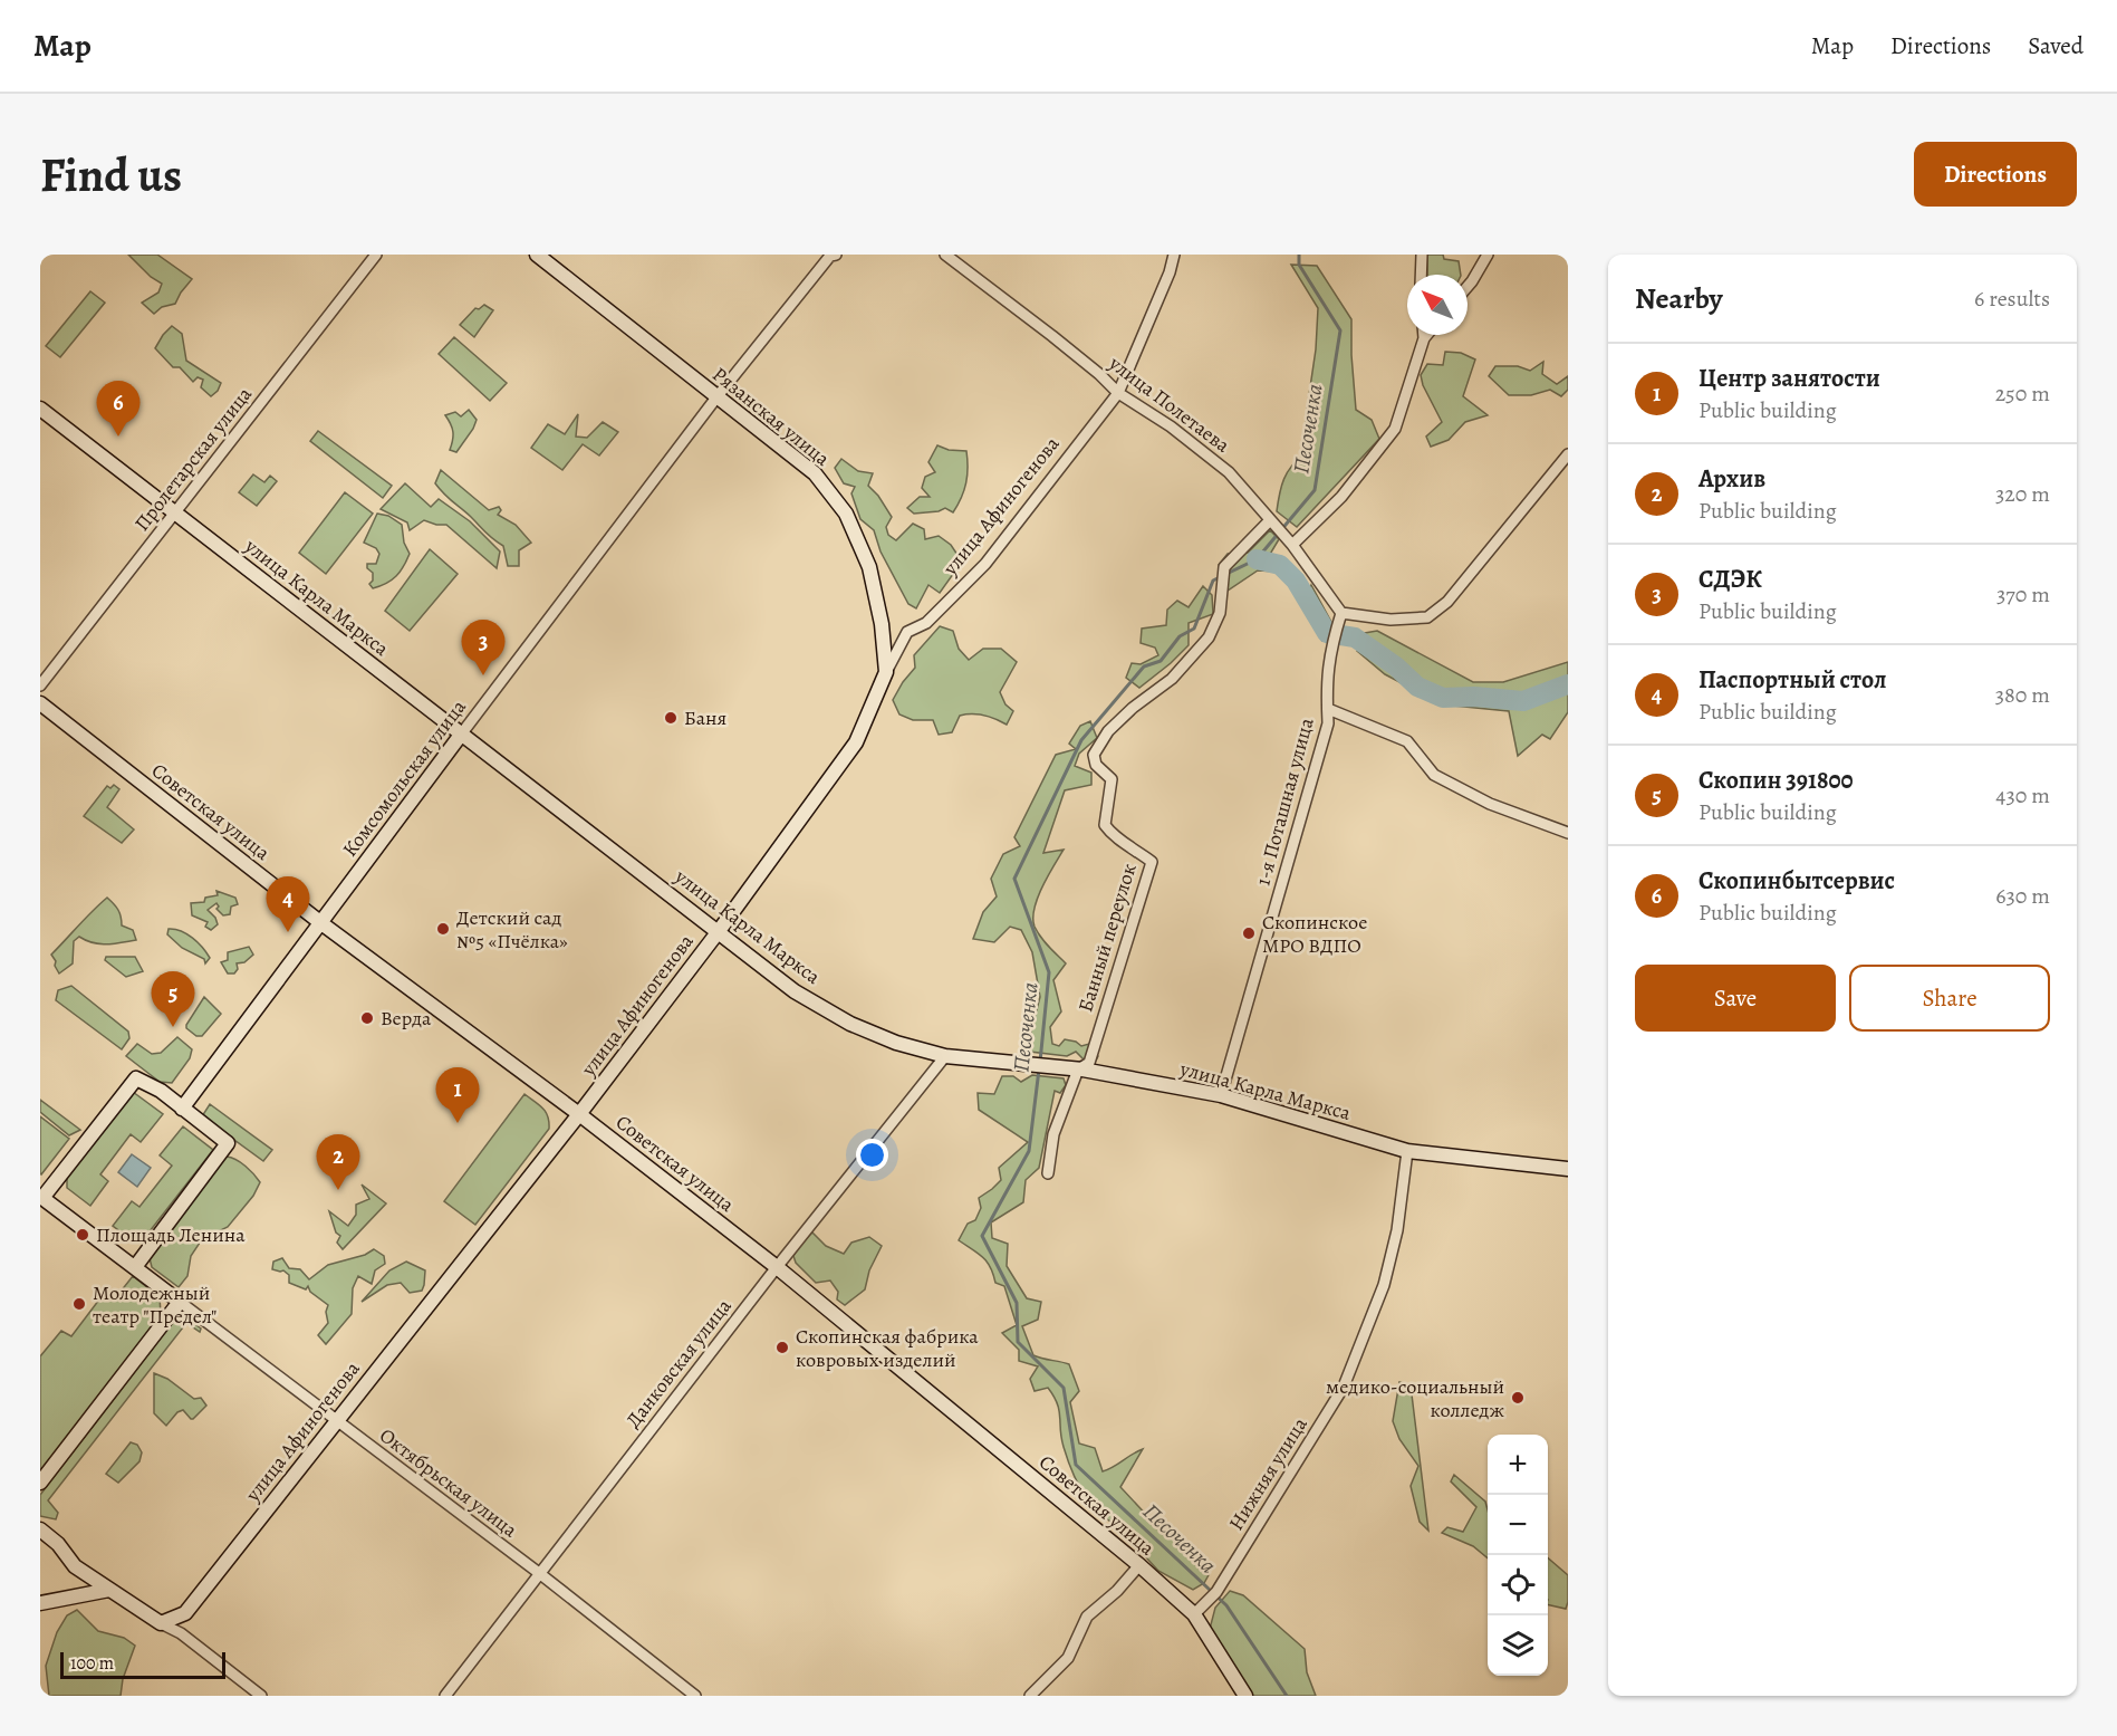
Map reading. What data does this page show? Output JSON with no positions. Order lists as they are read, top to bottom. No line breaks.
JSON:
{"streets":{"street":["улица Полетаева","Рязанская улица","Пролетарская улица","улица Афиногенова","улица Карла Маркса","Комсомольская улица","1-я Поташная улица","Советская улица","Банный переулок","Данковская улица","Нижняя улица","Октябрьская улица"]},"crossings":[["улица Полетаева","улица Афиногенова"],["улица Полетаева","1-я Поташная улица"],["улица Полетаева","Банный переулок"],["Рязанская улица","улица Афиногенова"],["Рязанская улица","Комсомольская улица"],["Пролетарская улица","улица Карла Маркса"],["улица Афиногенова","улица Карла Маркса"],["улица Афиногенова","Советская улица"],["улица Афиногенова","Октябрьская улица"],["улица Карла Маркса","Комсомольская улица"],["улица Карла Маркса","1-я Поташная улица"],["улица Карла Маркса","Банный переулок"],["улица Карла Маркса","Данковская улица"],["улица Карла Маркса","Нижняя улица"],["Комсомольская улица","Советская улица"],["Советская улица","Данковская улица"],["Советская улица","Нижняя улица"],["Данковская улица","Октябрьская улица"]],"water":["Песоченка"],"places":["Баня","Детский сад №5 «Пчёлка»","Скопинское МРО ВДПО","Верда","Площадь Ленина","Молодежный театр \"Предел\"","Скопинская фабрика ковровых изделий","медико-социальный колледж"],"scale_bar":"100 m","north":"top left","page":{"header":"Map","nav":["Map","Directions","Saved"],"buttons":["Directions",["Save","Share"]],"title":"Find us","heading":["Nearby","6 results"],"list":[{"mark":"1","name":"Центр занятости","note":"Public building","value":"250 m"},{"mark":"2","name":"Архив","note":"Public building","value":"320 m"},{"mark":"3","name":"СДЭК","note":"Public building","value":"370 m"},{"mark":"4","name":"Паспортный стол","note":"Public building","value":"380 m"},{"mark":"5","name":"Скопин 391800","note":"Public building","value":"430 m"},{"mark":"6","name":"Скопинбытсервис","note":"Public building","value":"630 m"}],"pins":["6","3","4","5","1","2"],"map_buttons":["+","−"],"scale":"100 m"}}
